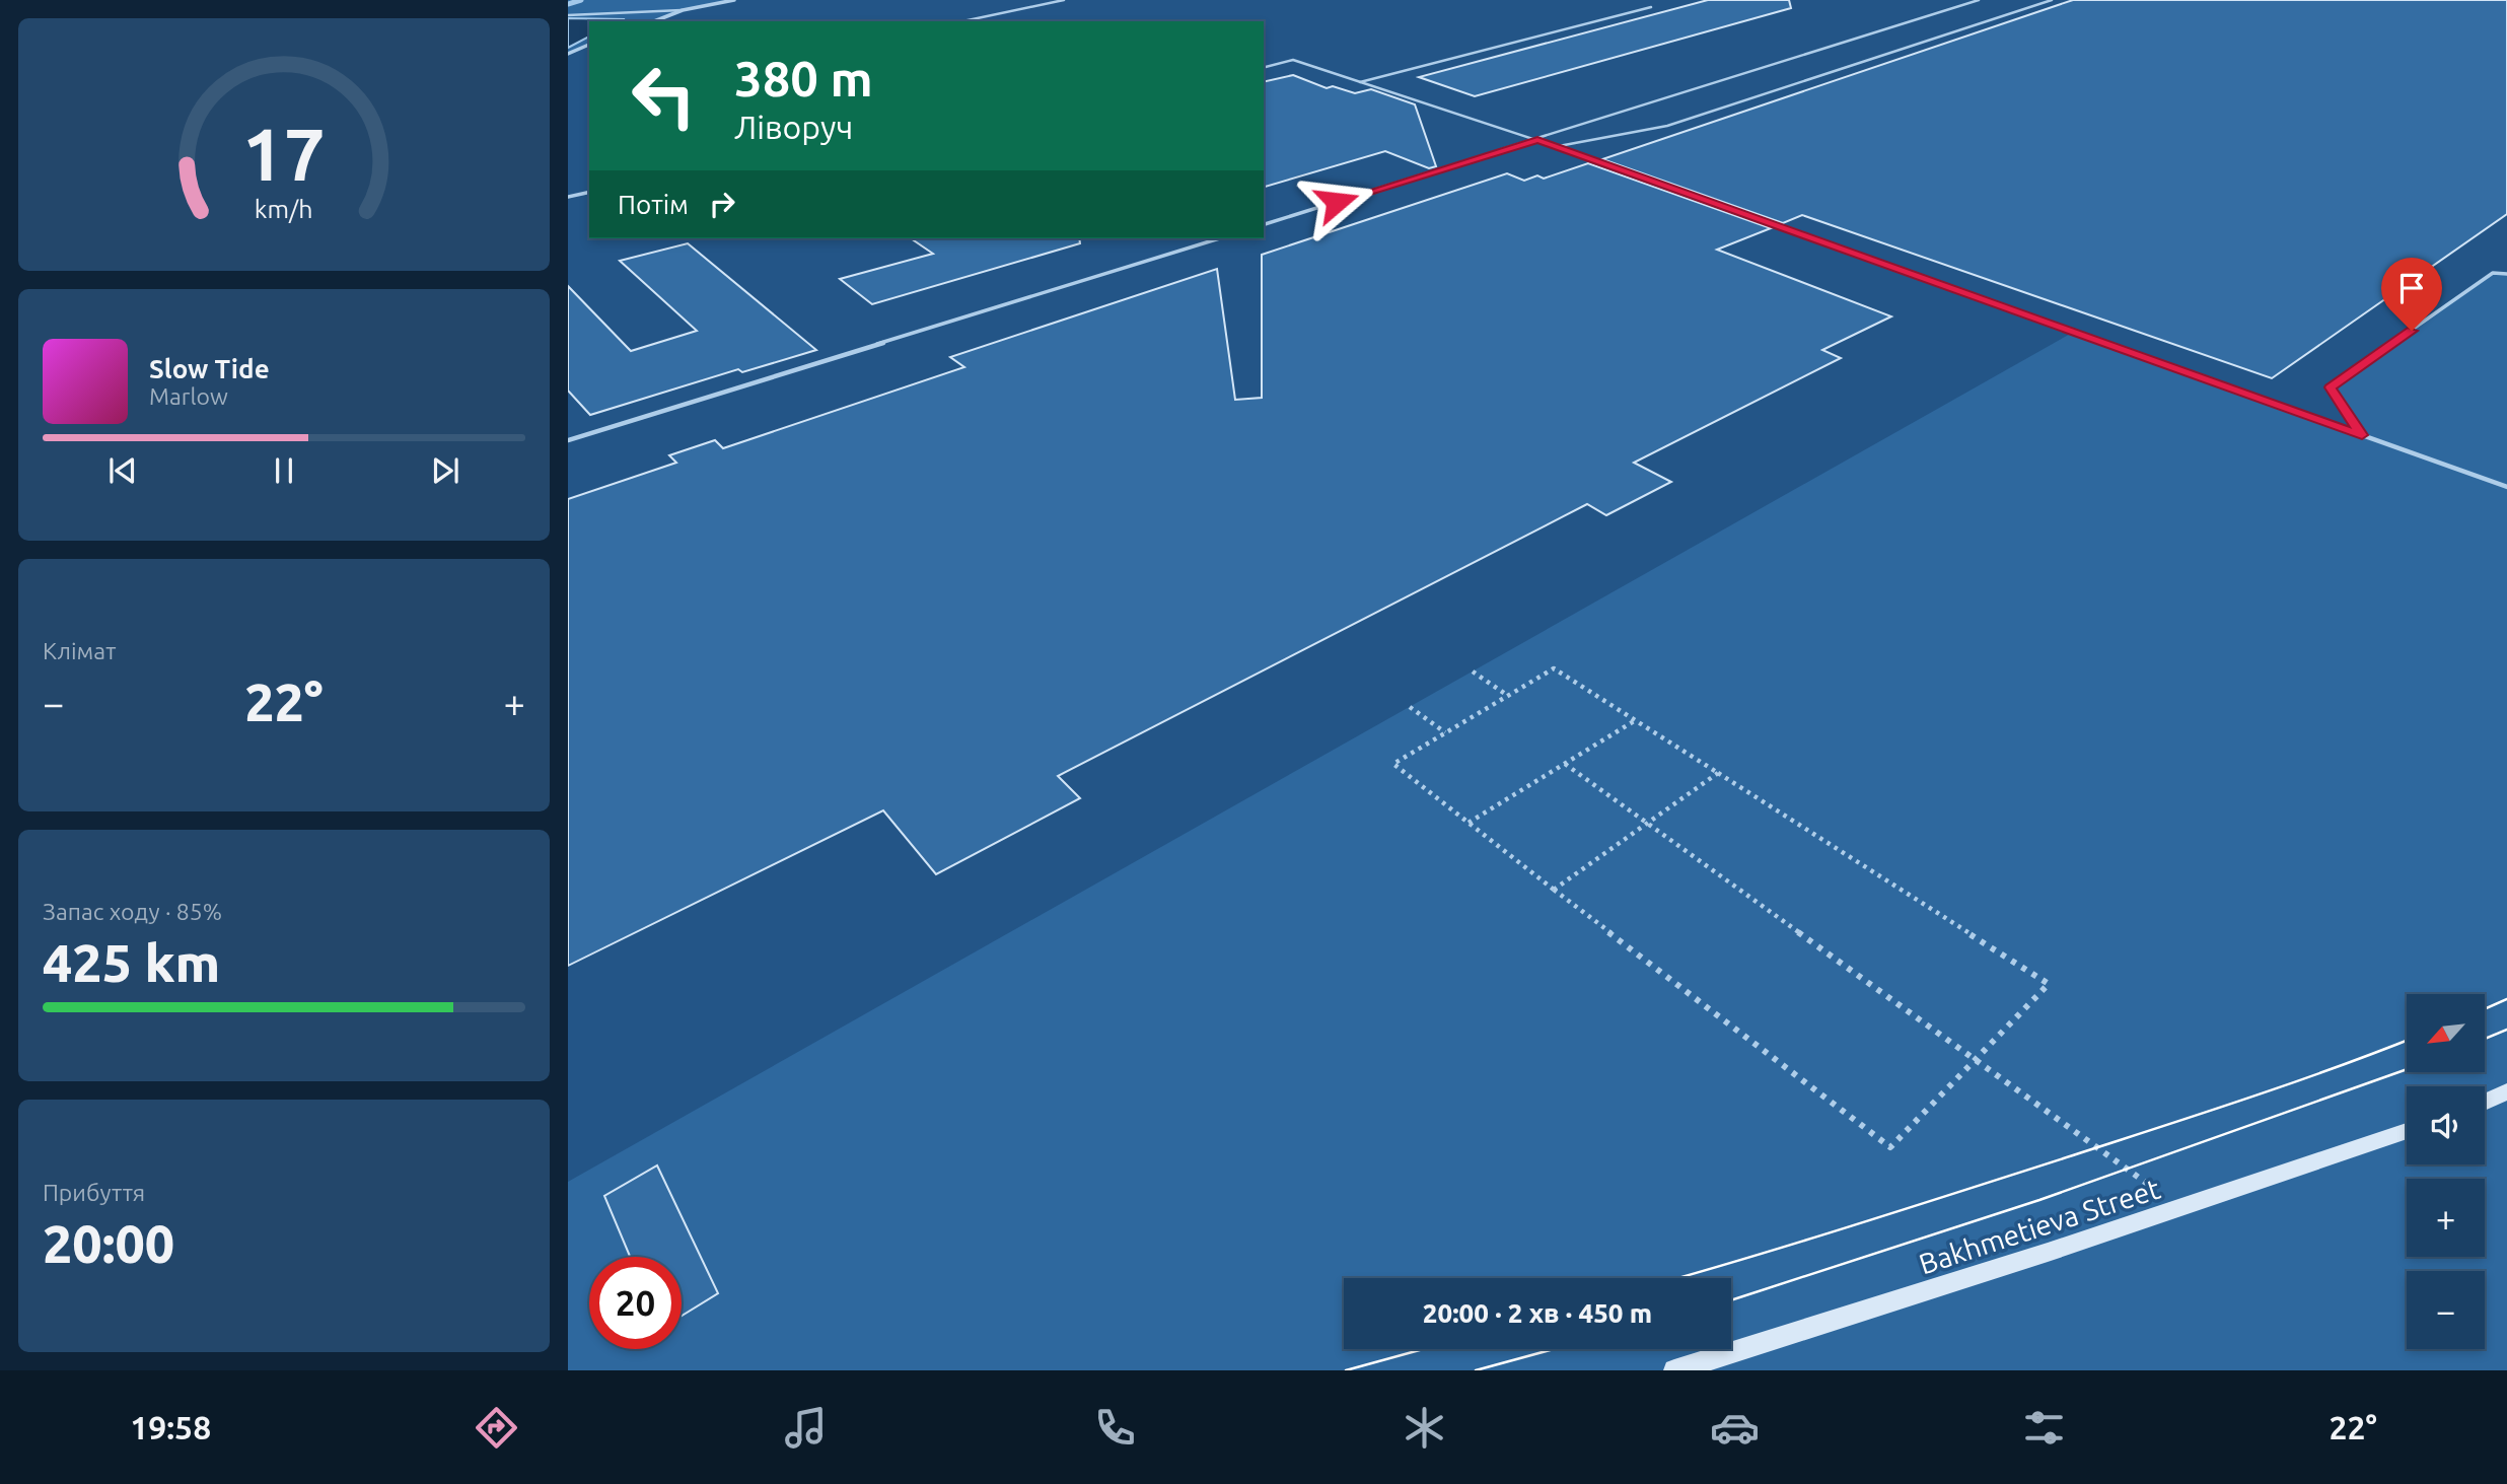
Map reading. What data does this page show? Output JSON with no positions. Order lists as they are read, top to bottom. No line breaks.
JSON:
{"streets":{"main road":["Bakhmetieva Street"]},"north":"bottom left","page":{"turn":["380 m","Ліворуч"],"then":"Потім","song":["Slow Tide","Marlow"],"tile":["Клімат",["Запас ходу · 85%","425 km"],["Прибуття","20:00"]],"heat":["−","22°","+"],"map_buttons":["+","−"],"limit":"20","trip":"20:00 · 2 хв · 450 m","tabs":["19:58","22°"],"gauge":["17","km/h"]}}
